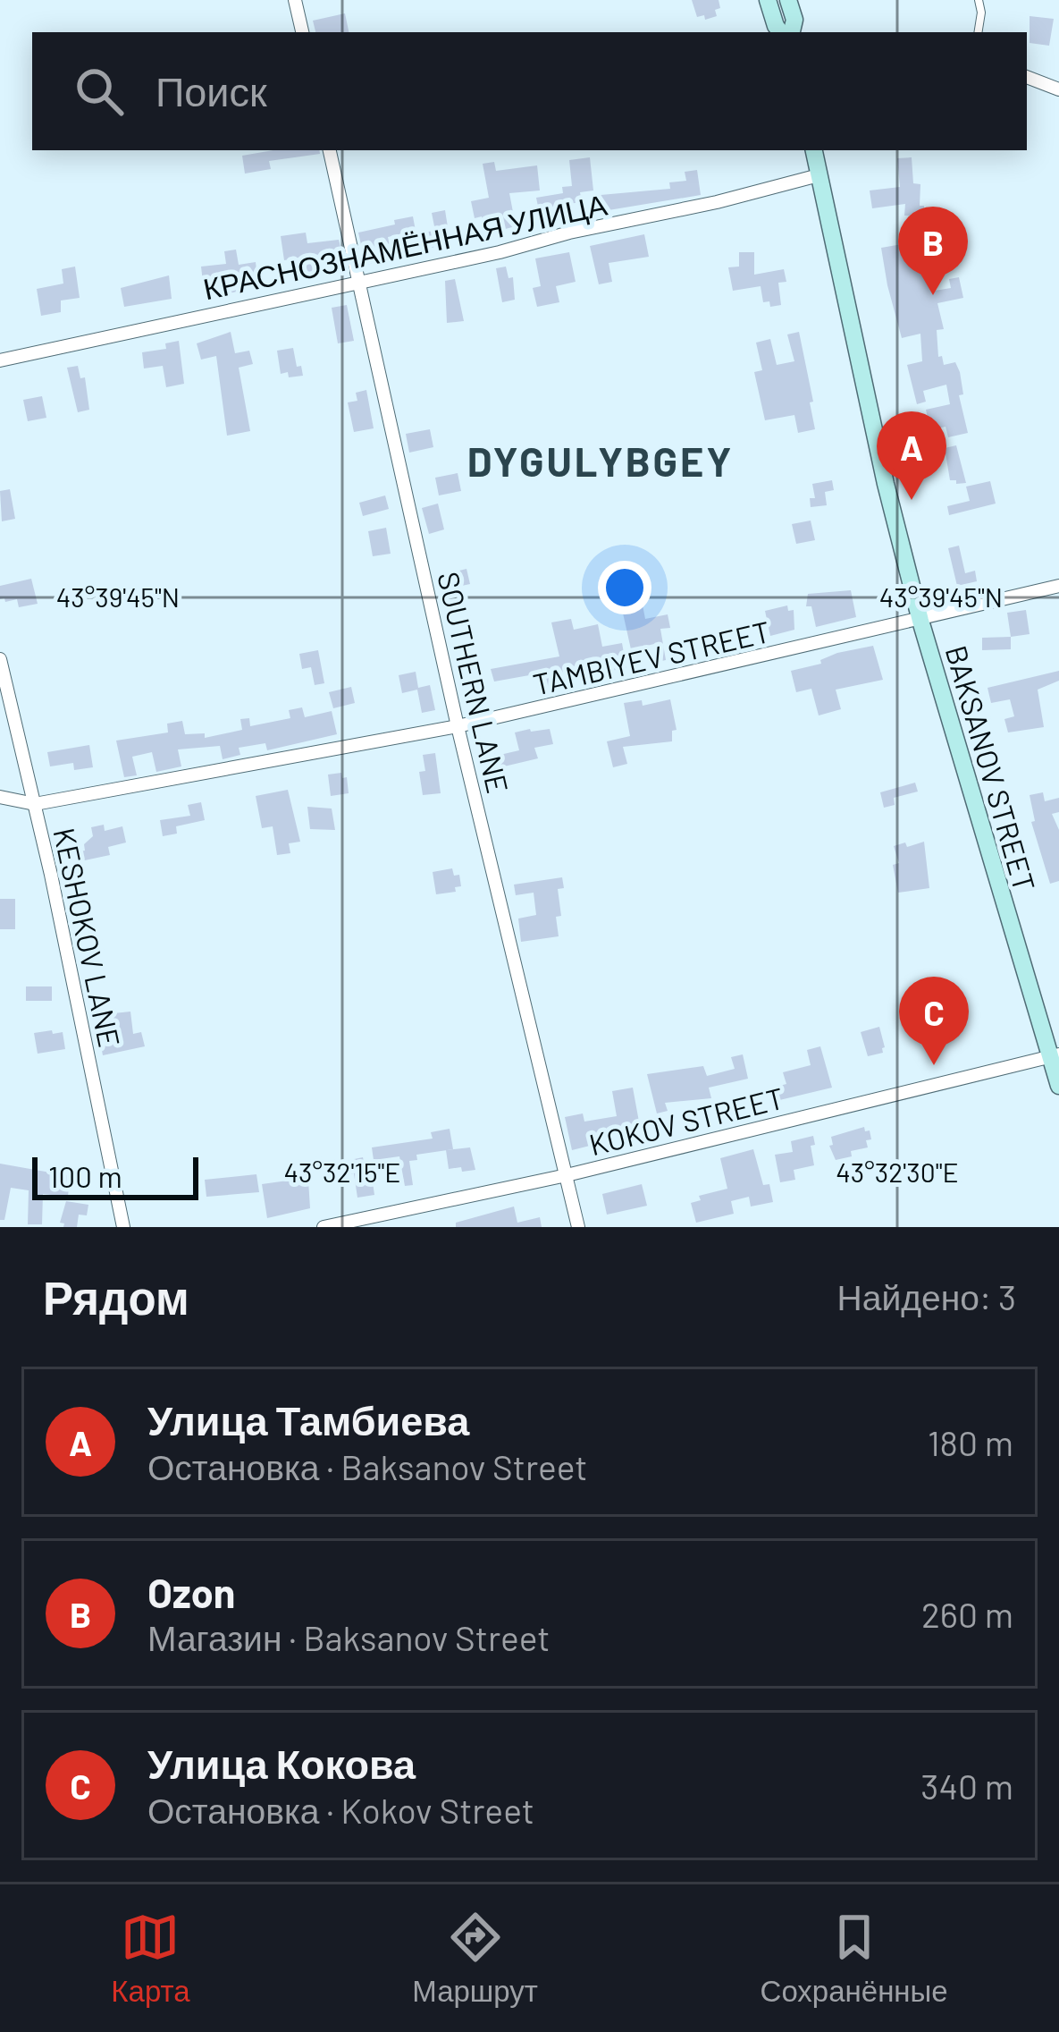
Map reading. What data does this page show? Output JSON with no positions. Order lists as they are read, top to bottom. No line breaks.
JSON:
{"streets":{"main road":["BAKSANOV STREET"],"street":["КРАСНОЗНАМЁННАЯ УЛИЦА","TAMBIYEV STREET","SOUTHERN LANE","KESHOKOV LANE","KOKOV STREET"]},"crossings":[["КРАСНОЗНАМЁННАЯ УЛИЦА","SOUTHERN LANE"],["КРАСНОЗНАМЁННАЯ УЛИЦА","BAKSANOV STREET"],["TAMBIYEV STREET","SOUTHERN LANE"],["TAMBIYEV STREET","BAKSANOV STREET"],["TAMBIYEV STREET","KESHOKOV LANE"],["SOUTHERN LANE","KOKOV STREET"],["BAKSANOV STREET","KOKOV STREET"]],"districts":["DYGULYBGEY"],"scale_bar":"100 m","page":{"search":"Поиск","pins":["B","A","C"],"scale":"100 m","heading":["Рядом","Найдено: 3"],"list":[{"mark":"A","name":"Улица Тамбиева","note":"Остановка · Baksanov Street","value":"180 m"},{"mark":"B","name":"Ozon","note":"Магазин · Baksanov Street","value":"260 m"},{"mark":"C","name":"Улица Кокова","note":"Остановка · Kokov Street","value":"340 m"}],"nav":["Карта","Маршрут","Сохранённые"]},"coordinates":["43°39'45\"N","43°32'15\"E","43°32'30\"E"]}
